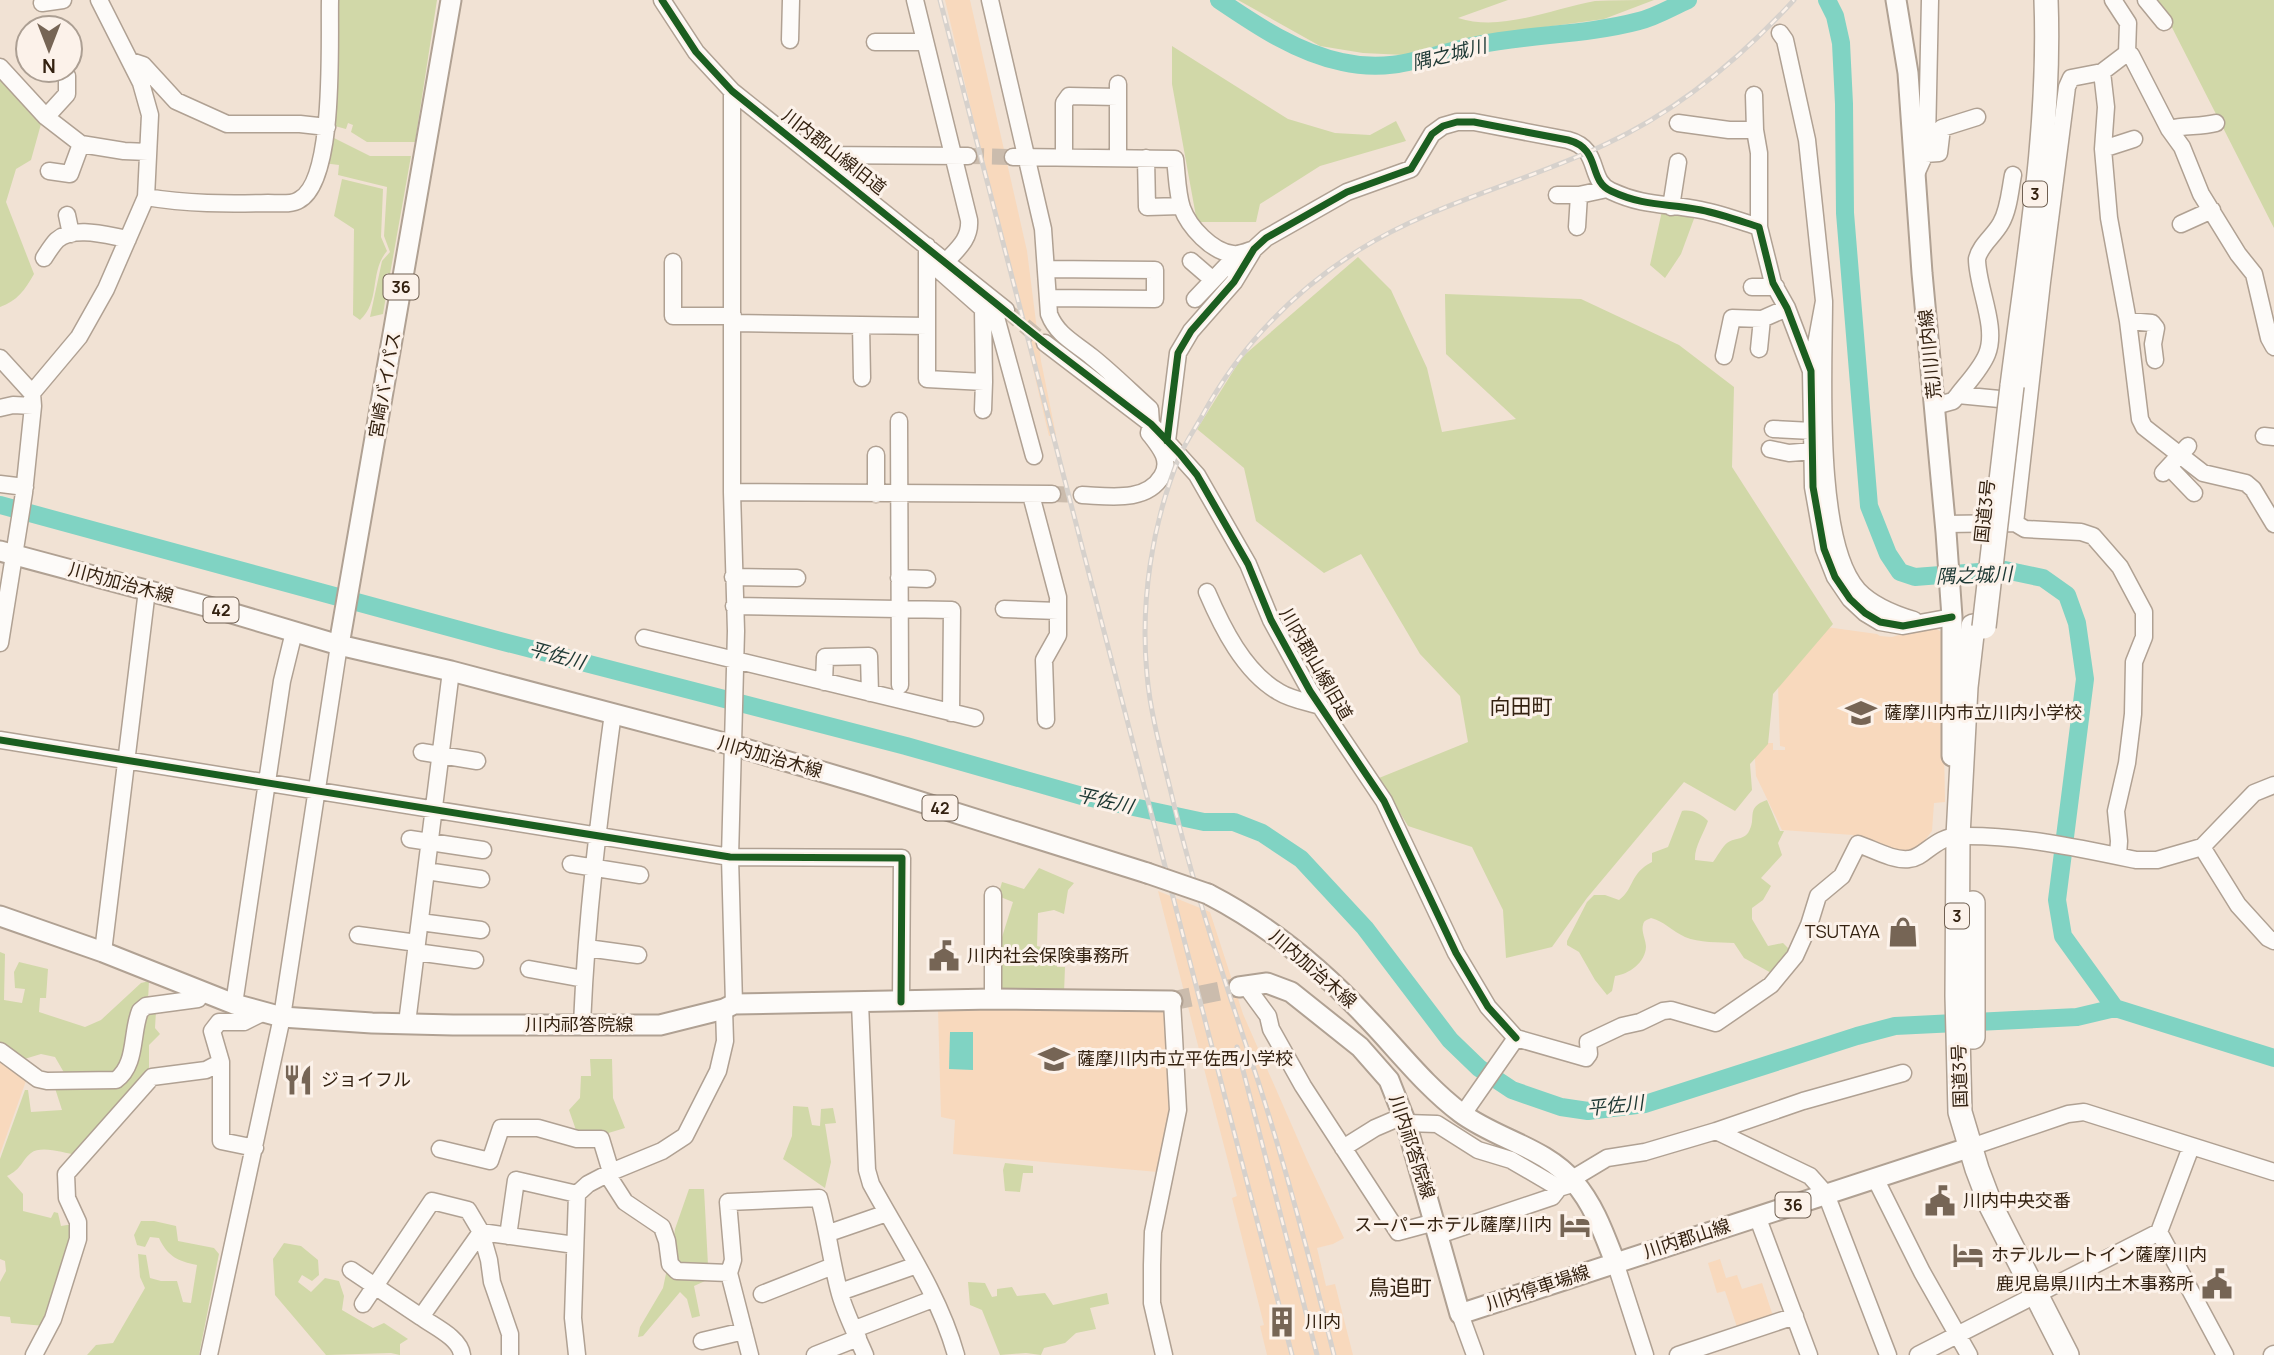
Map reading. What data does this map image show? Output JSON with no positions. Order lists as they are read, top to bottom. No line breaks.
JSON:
{"streets":{"highway":["3","国道3号"],"main road":["36","荒川川内線","宮崎バイパス","川内加治木線","42","川内祁答院線","川内郡山線","川内停車場線"],"street":["川内郡山線旧道"]},"crossings":[["荒川川内線","国道3号"],["宮崎バイパス","川内加治木線"],["国道3号","川内郡山線"],["川内祁答院線","川内停車場線"],["川内郡山線","川内停車場線"]],"districts":["向田町","鳥追町"],"water":["隅之城川","平佐川"],"places":{"school or university":["薩摩川内市立川内小学校","薩摩川内市立平佐西小学校"],"shop":["TSUTAYA"],"public building":["川内社会保険事務所","川内中央交番","鹿児島県川内土木事務所"],"restaurant":["ジョイフル"],"hotel":["スーパーホテル薩摩川内","ホテルルートイン薩摩川内"],"building":["川内"]},"north":"bottom"}
